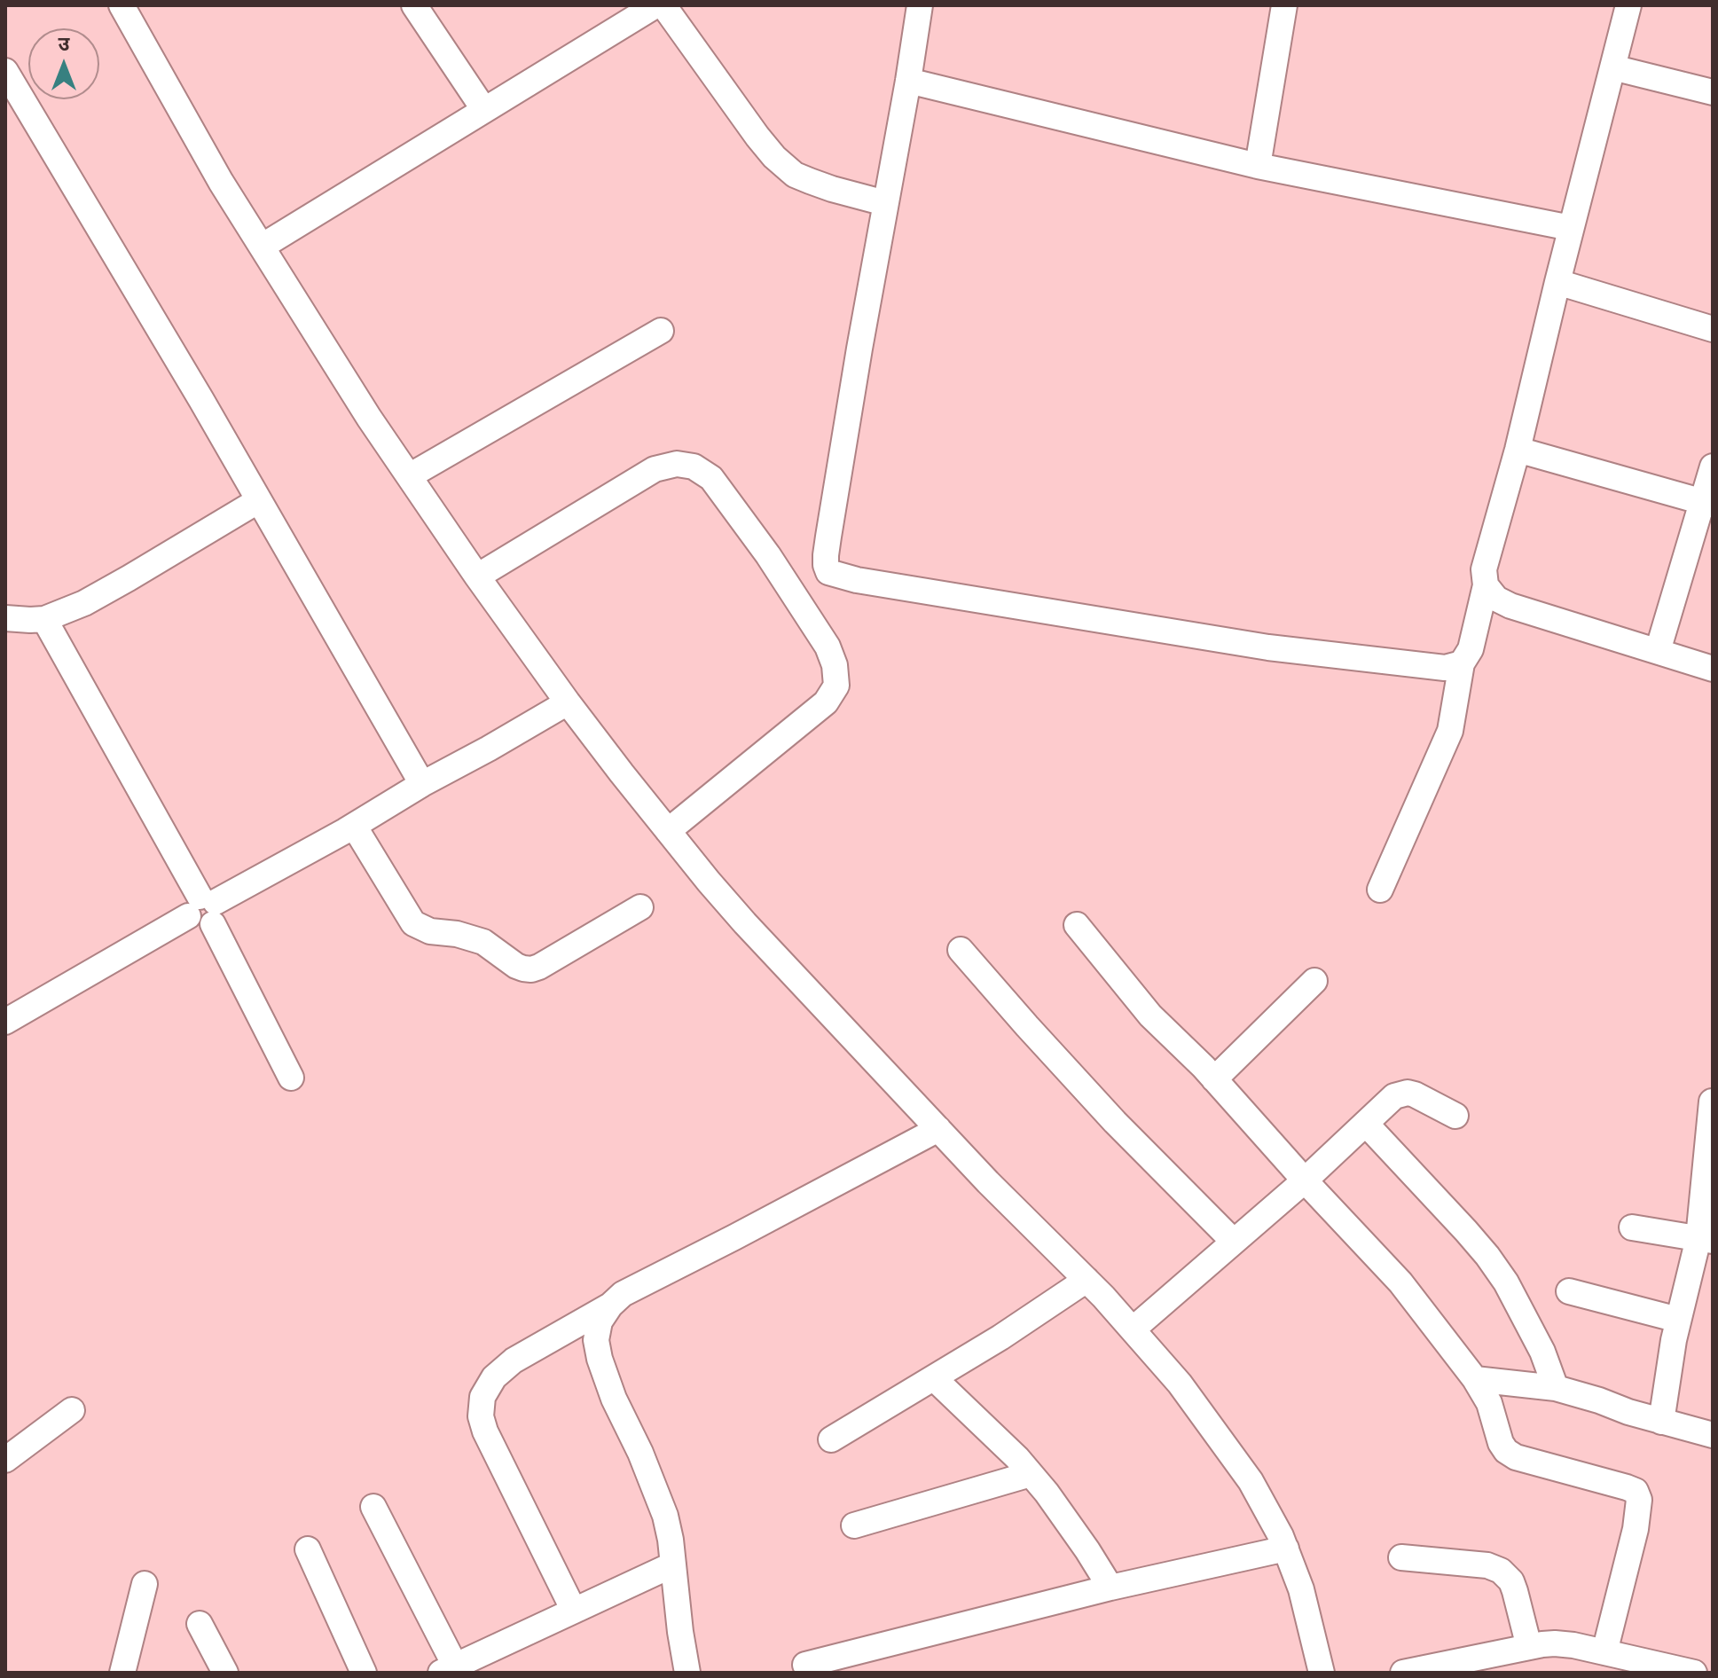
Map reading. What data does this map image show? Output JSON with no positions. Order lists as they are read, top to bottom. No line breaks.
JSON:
{"north":"top"}
